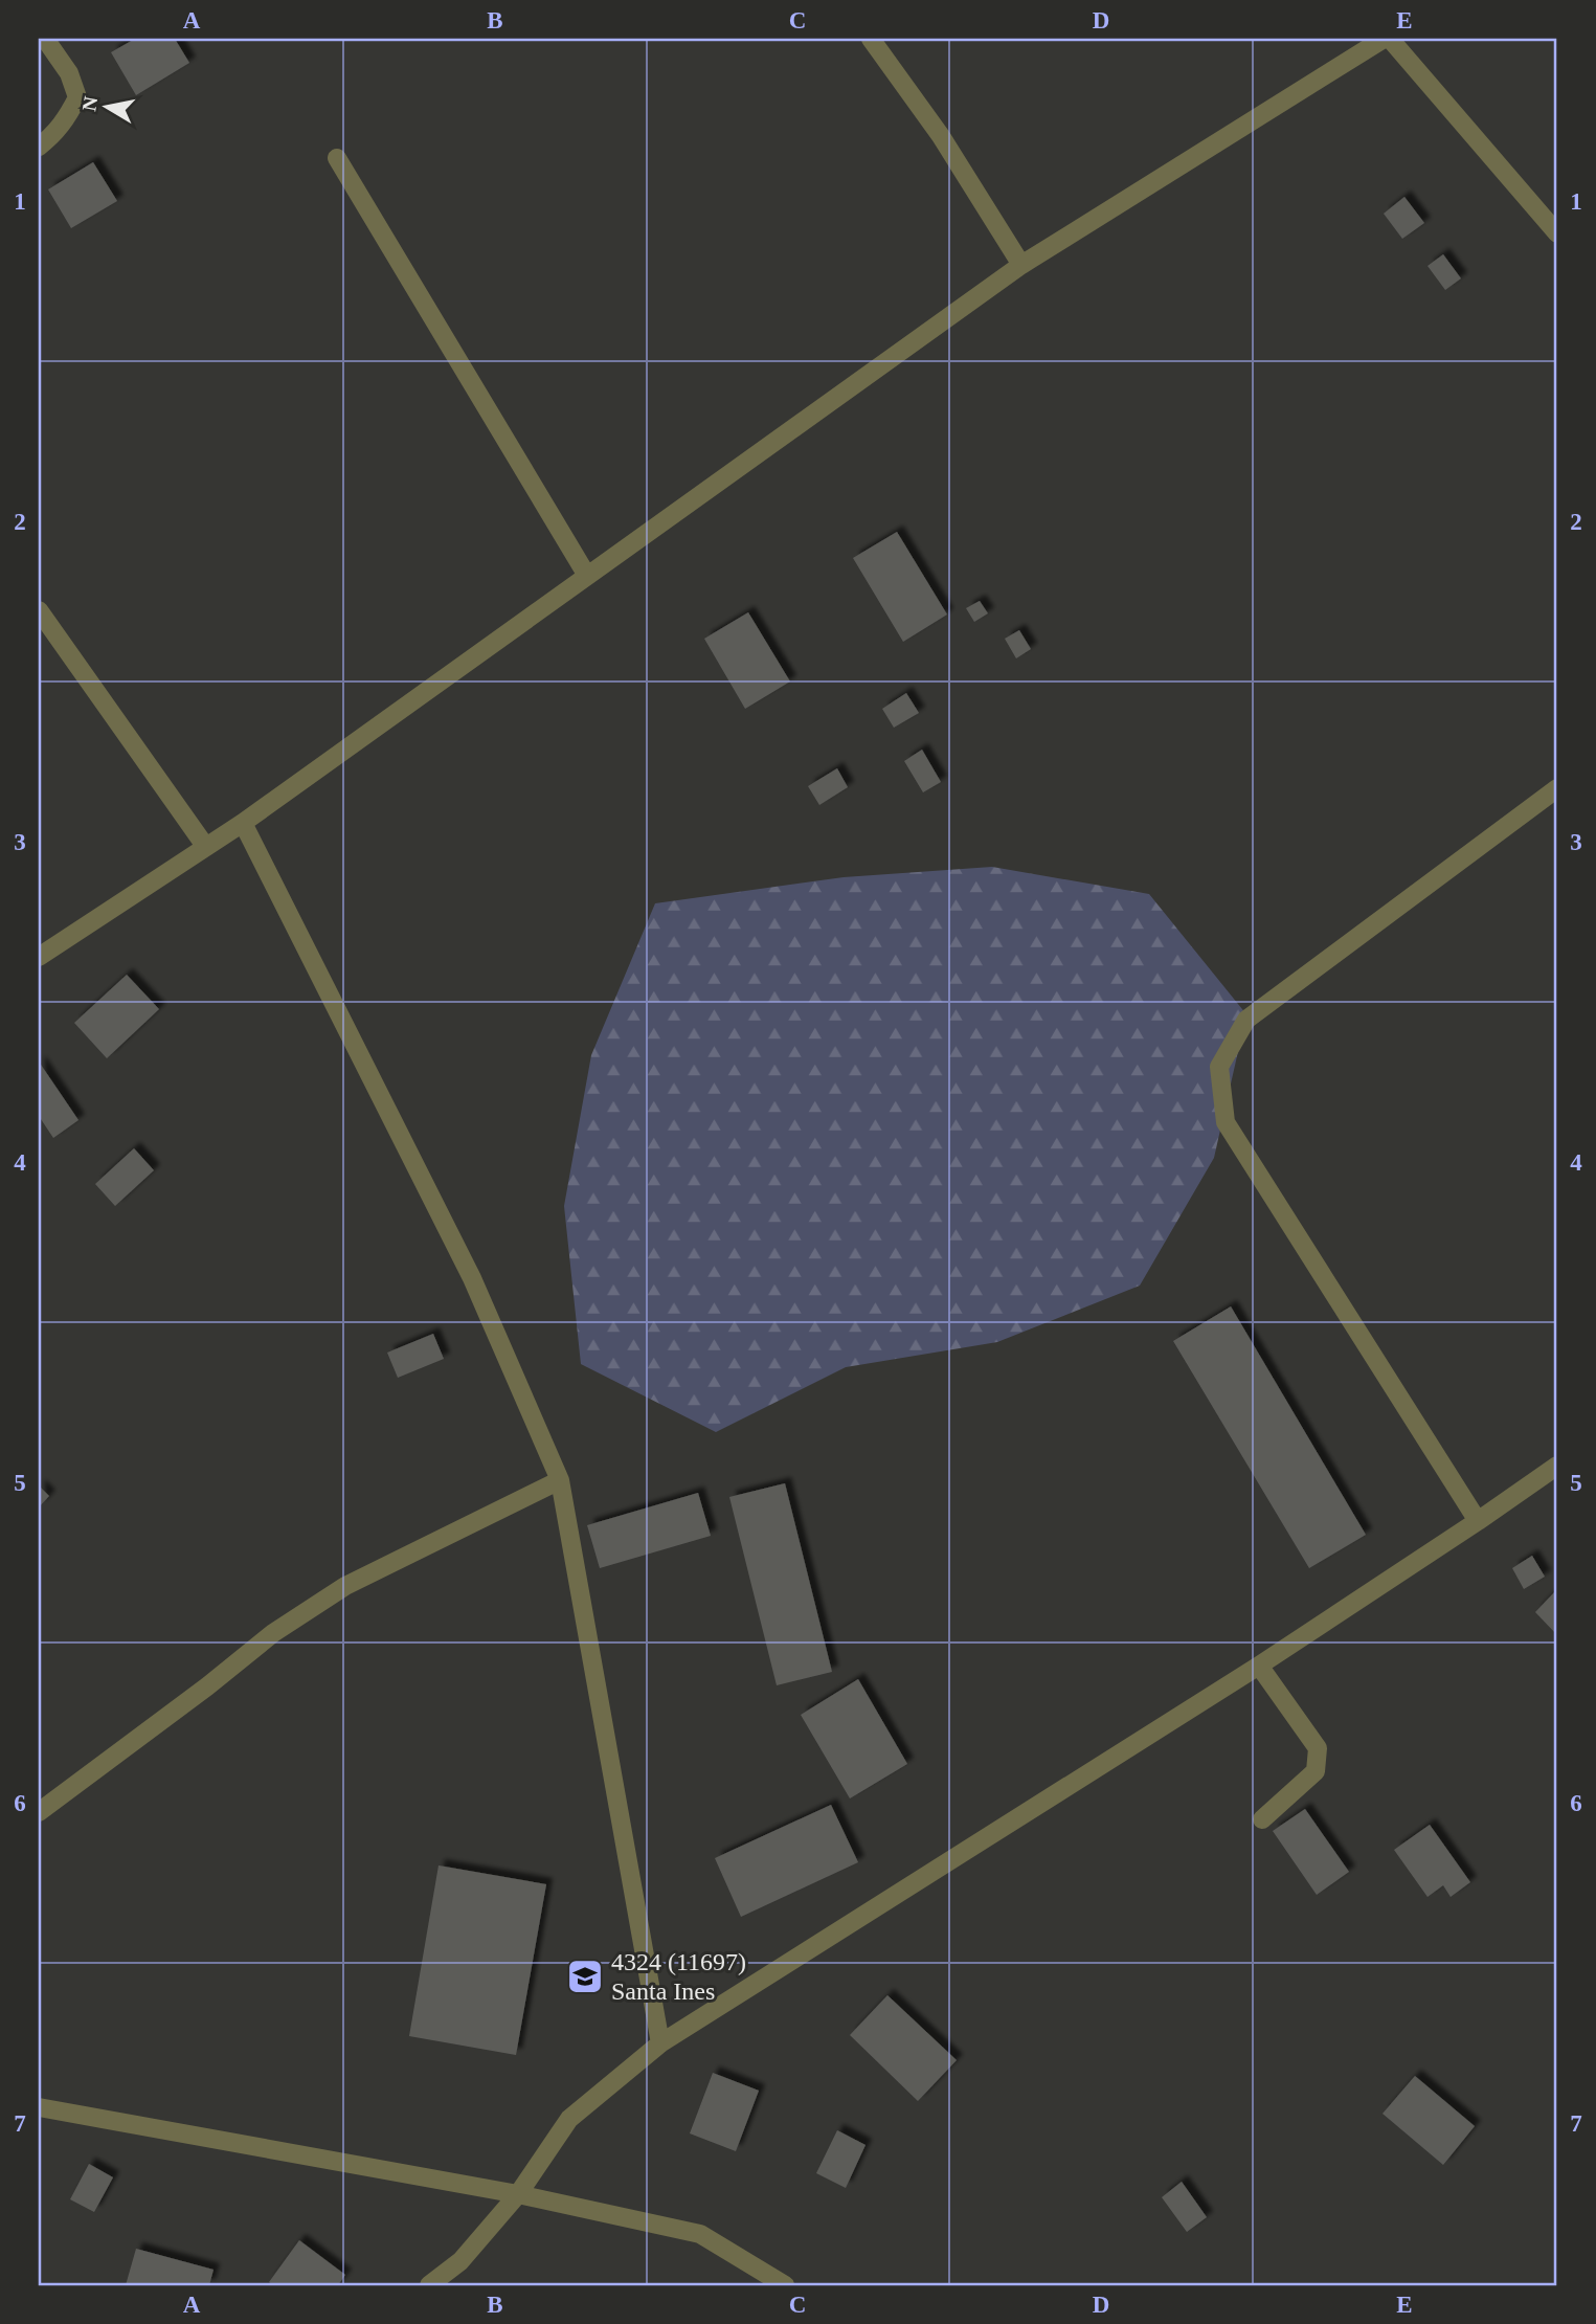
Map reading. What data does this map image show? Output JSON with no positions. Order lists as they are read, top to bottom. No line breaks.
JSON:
{"places":{"school or university":["4324 (11697) Santa Ines"]},"north":"left","grid":{"columns":["A","B","C","D","E"],"rows":["1","2","3","4","5","6","7"]}}
